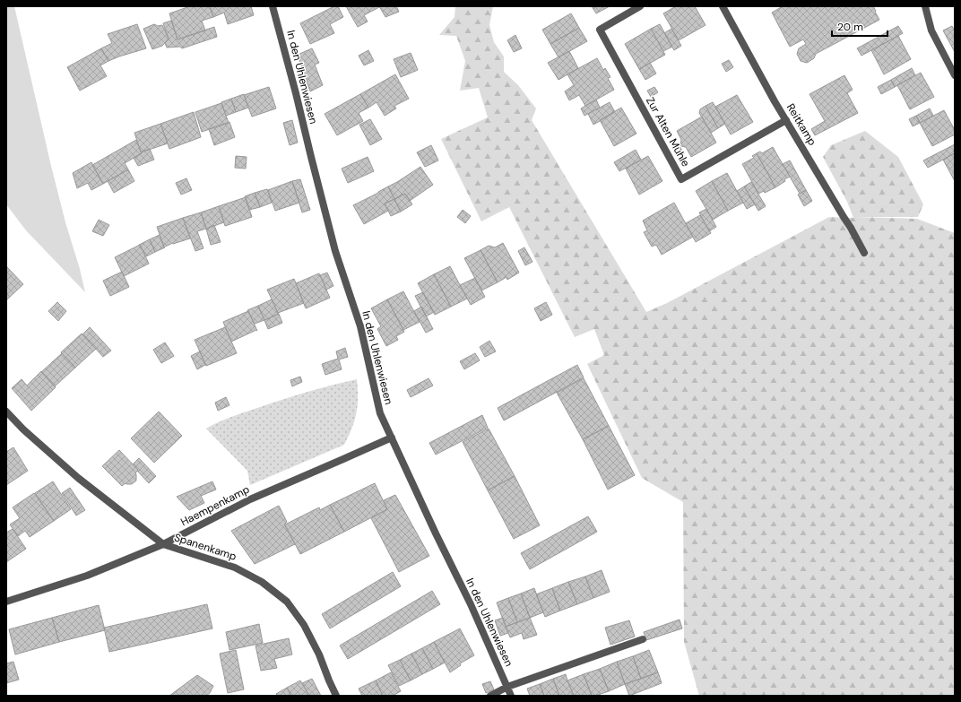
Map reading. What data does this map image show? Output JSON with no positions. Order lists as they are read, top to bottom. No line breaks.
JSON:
{"streets":{"street":["In den Uhlenwiesen","Reitkamp","Zur Alten Mühle","Haempenkamp","Spanenkamp"]},"crossings":[["In den Uhlenwiesen","Haempenkamp"],["Reitkamp","Zur Alten Mühle"],["Haempenkamp","Spanenkamp"]],"scale_bar":"20 m"}
